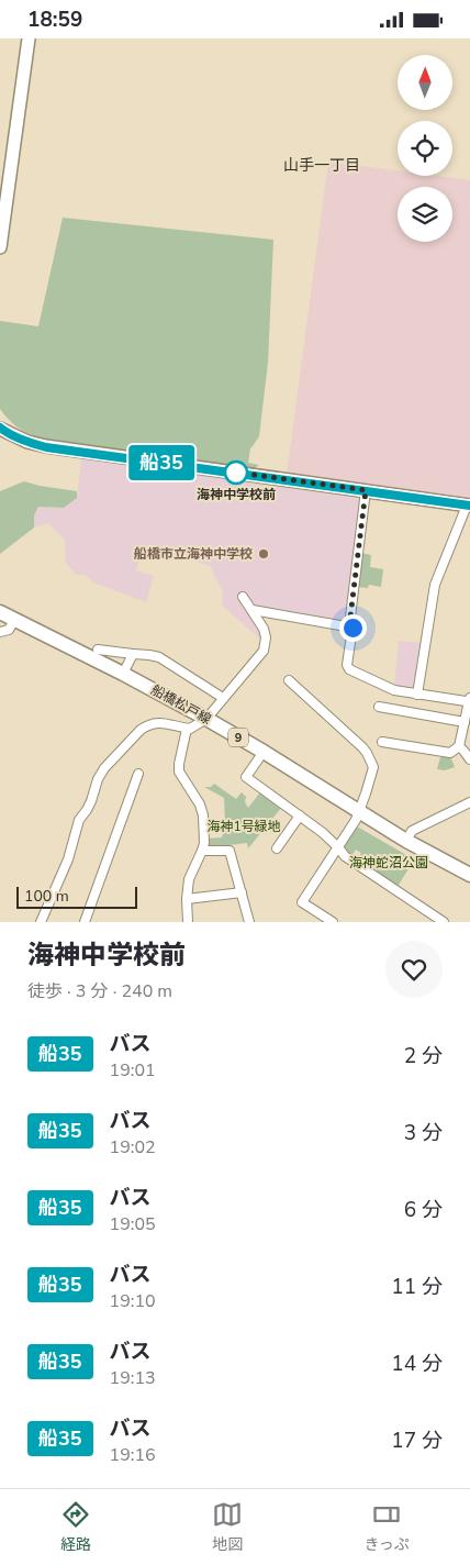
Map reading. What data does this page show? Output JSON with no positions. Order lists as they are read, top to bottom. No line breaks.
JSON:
{"streets":{"main road":["船橋松戸線","9"]},"districts":["山手一丁目"],"parks":["海神1号緑地","海神蛇沼公園"],"places":["海神中学校前","船橋市立海神中学校"],"lines":["bus line 船35"],"scale_bar":"100 m","north":"top","page":{"status":"18:59","on_map":"船35","scale":"100 m","heading":["海神中学校前","徒歩 · 3 分 · 240 m"],"list":[{"mark":"船35","name":"バス","note":"19:01","value":"2 分"},{"mark":"船35","name":"バス","note":"19:02","value":"3 分"},{"mark":"船35","name":"バス","note":"19:05","value":"6 分"},{"mark":"船35","name":"バス","note":"19:10","value":"11 分"},{"mark":"船35","name":"バス","note":"19:13","value":"14 分"},{"mark":"船35","name":"バス","note":"19:16","value":"17 分"}],"tabs":["経路","地図","きっぷ"]}}
